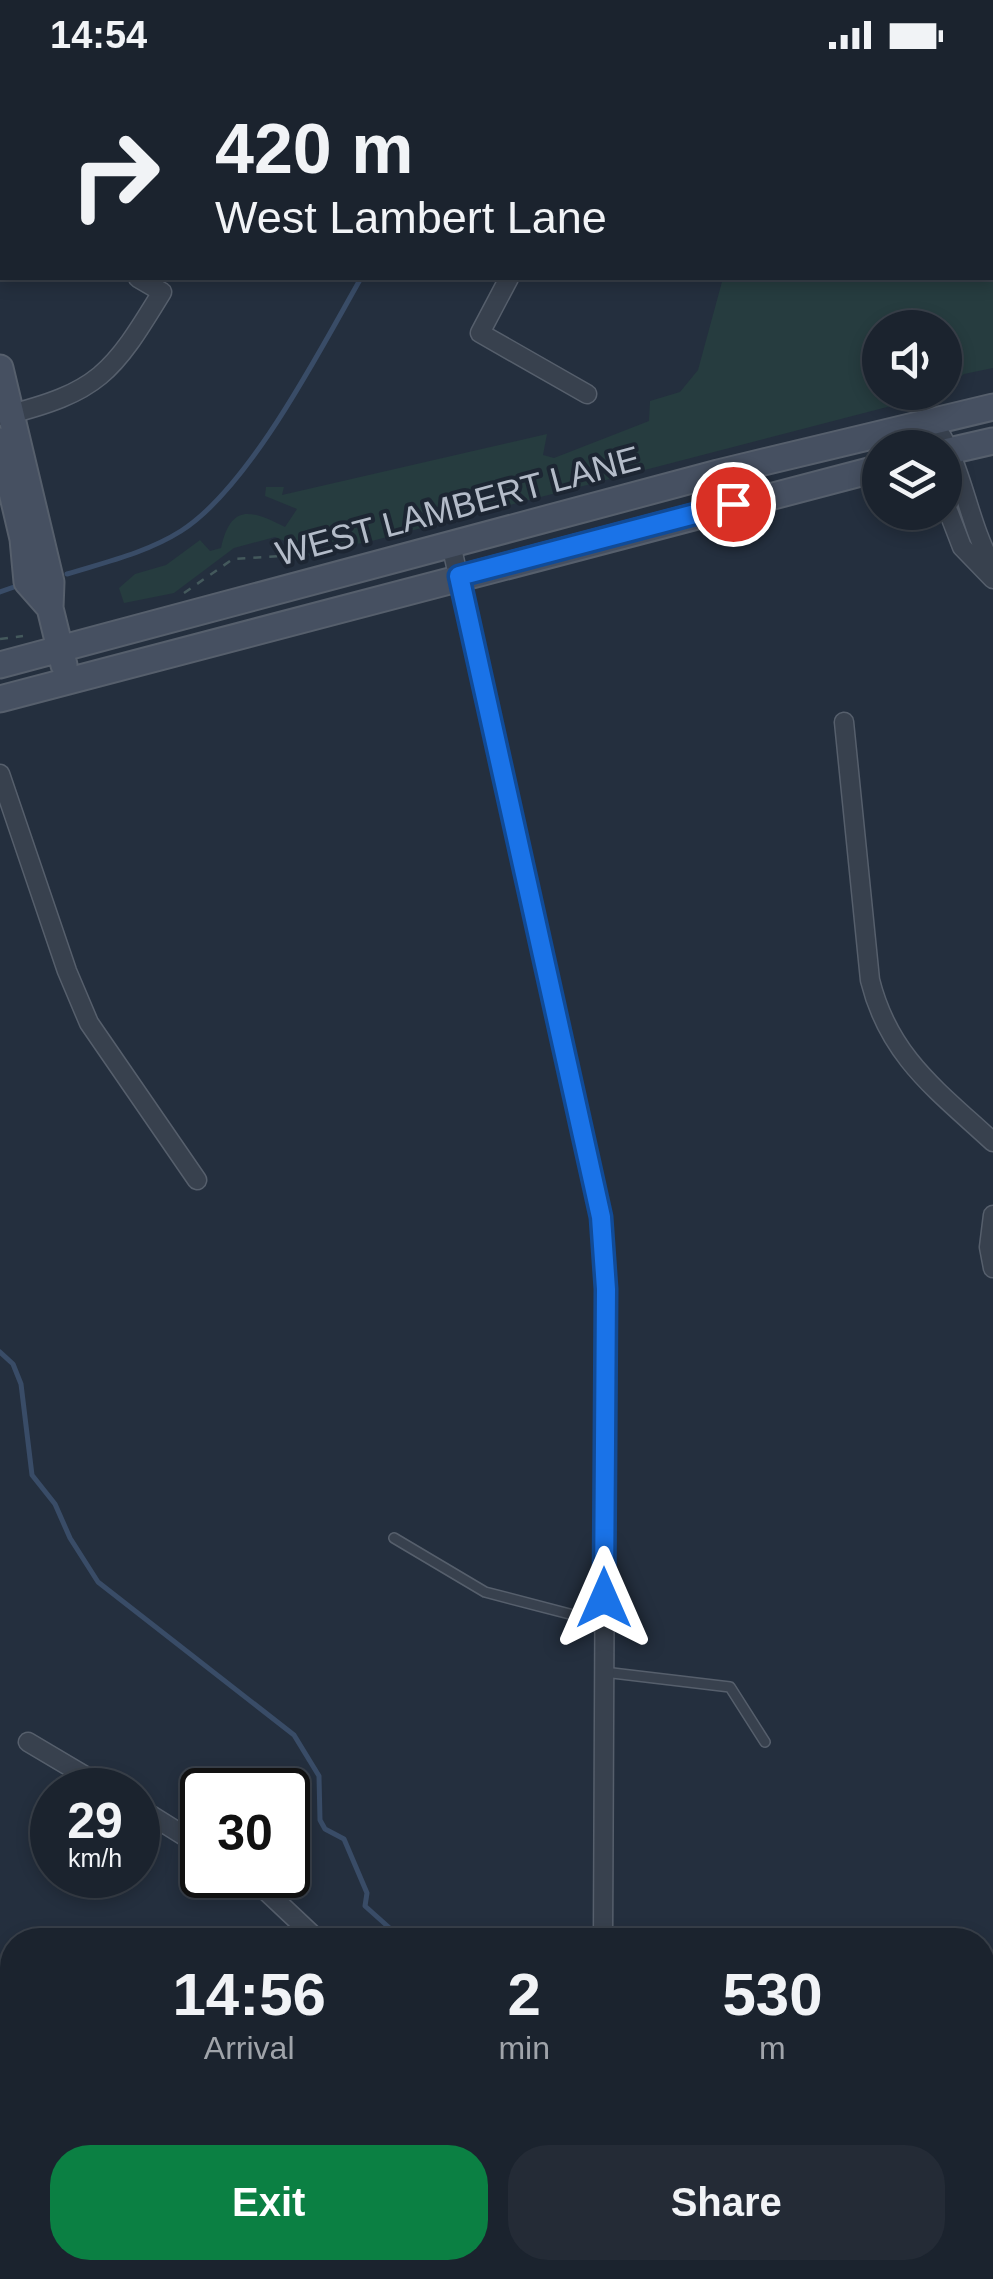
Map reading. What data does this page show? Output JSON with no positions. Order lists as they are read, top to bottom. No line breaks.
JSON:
{"streets":{"main road":["WEST LAMBERT LANE"]},"page":{"status":"14:54","turn":["420 m","West Lambert Lane"],"speed":"29 km/h","limit":"30","eta":["14:56","Arrival","2","min","530","m"],"buttons":["Exit","Share"]}}
